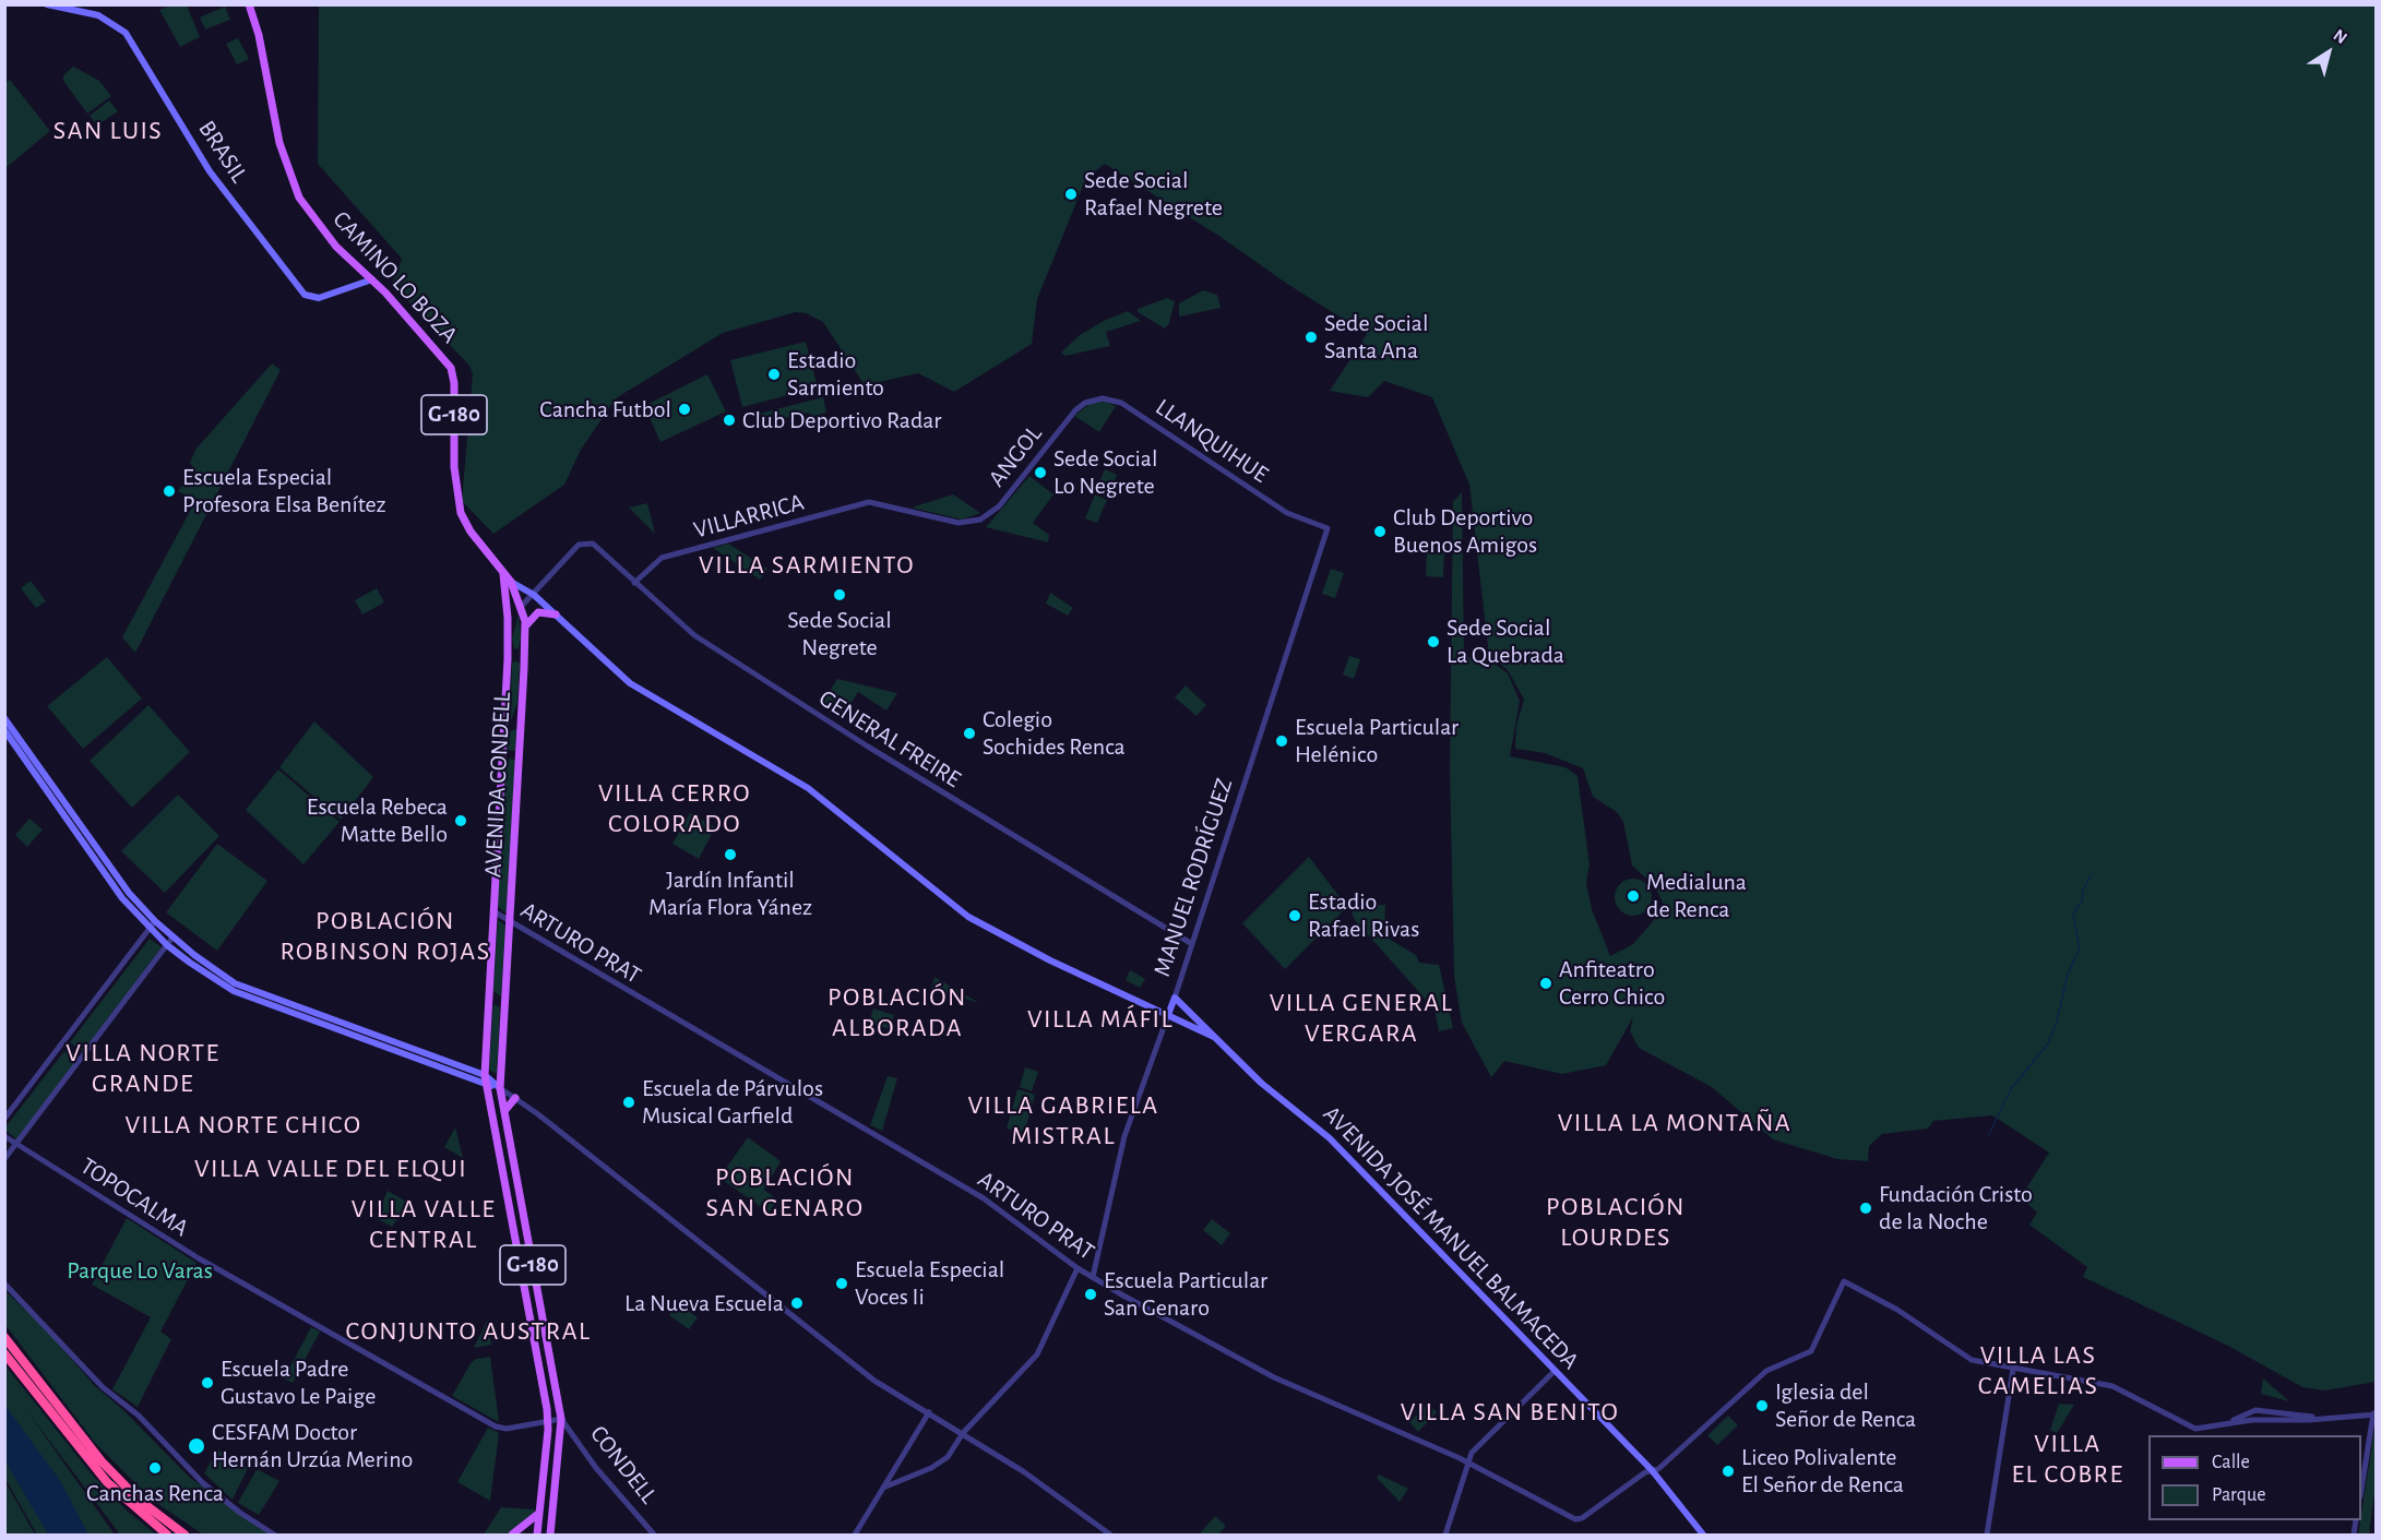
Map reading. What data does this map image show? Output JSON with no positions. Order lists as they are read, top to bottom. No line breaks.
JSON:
{"streets":{"main road":["BRASIL","CAMINO LO BOZA","G-180","AVENIDA CONDELL","MANUEL RODRÍGUEZ","AVENIDA JOSÉ MANUEL BALMACEDA"],"street":["LLANQUIHUE","ANGOL","VILLARRICA","GENERAL FREIRE","ARTURO PRAT","TOPOCALMA","CONDELL"]},"crossings":[["BRASIL","CAMINO LO BOZA"],["CAMINO LO BOZA","G-180"],["CAMINO LO BOZA","GENERAL FREIRE"],["CAMINO LO BOZA","AVENIDA CONDELL"],["CAMINO LO BOZA","AVENIDA JOSÉ MANUEL BALMACEDA"],["G-180","AVENIDA CONDELL"],["LLANQUIHUE","ANGOL"],["LLANQUIHUE","MANUEL RODRÍGUEZ"],["ANGOL","VILLARRICA"],["VILLARRICA","GENERAL FREIRE"],["GENERAL FREIRE","MANUEL RODRÍGUEZ"],["GENERAL FREIRE","AVENIDA JOSÉ MANUEL BALMACEDA"],["AVENIDA CONDELL","ARTURO PRAT"],["AVENIDA CONDELL","TOPOCALMA"],["AVENIDA CONDELL","CONDELL"],["MANUEL RODRÍGUEZ","ARTURO PRAT"],["MANUEL RODRÍGUEZ","AVENIDA JOSÉ MANUEL BALMACEDA"],["ARTURO PRAT","AVENIDA JOSÉ MANUEL BALMACEDA"],["TOPOCALMA","CONDELL"]],"districts":["SAN LUIS","VILLA SARMIENTO","VILLA CERRO COLORADO","POBLACIÓN ROBINSON ROJAS","POBLACIÓN ALBORADA","VILLA GENERAL VERGARA","VILLA MÁFIL","VILLA NORTE GRANDE","VILLA GABRIELA MISTRAL","VILLA LA MONTAÑA","VILLA NORTE CHICO","VILLA VALLE DEL ELQUI","POBLACIÓN SAN GENARO","POBLACIÓN LOURDES","VILLA VALLE CENTRAL","CONJUNTO AUSTRAL","VILLA LAS CAMELIAS","VILLA SAN BENITO","VILLA EL COBRE"],"parks":["Parque Lo Varas"],"places":["Sede Social Rafael Negrete","Sede Social Santa Ana","Estadio Sarmiento","Cancha Futbol","Club Deportivo Radar","Sede Social Lo Negrete","Escuela Especial Profesora Elsa Benítez","Club Deportivo Buenos Amigos","Sede Social Negrete","Sede Social La Quebrada","Colegio Sochides Renca","Escuela Particular Helénico","Escuela Rebeca Matte Bello","Jardín Infantil María Flora Yánez","Medialuna de Renca","Estadio Rafael Rivas","Anfiteatro Cerro Chico","Escuela de Párvulos Musical Garfield","Fundación Cristo de la Noche","Escuela Especial Voces Ii","Escuela Particular San Genaro","La Nueva Escuela","Escuela Padre Gustavo Le Paige","Iglesia del Señor de Renca","CESFAM Doctor Hernán Urzúa Merino","Canchas Renca","Liceo Polivalente El Señor de Renca"],"legend":["Calle","Parque"],"north":"top right"}
